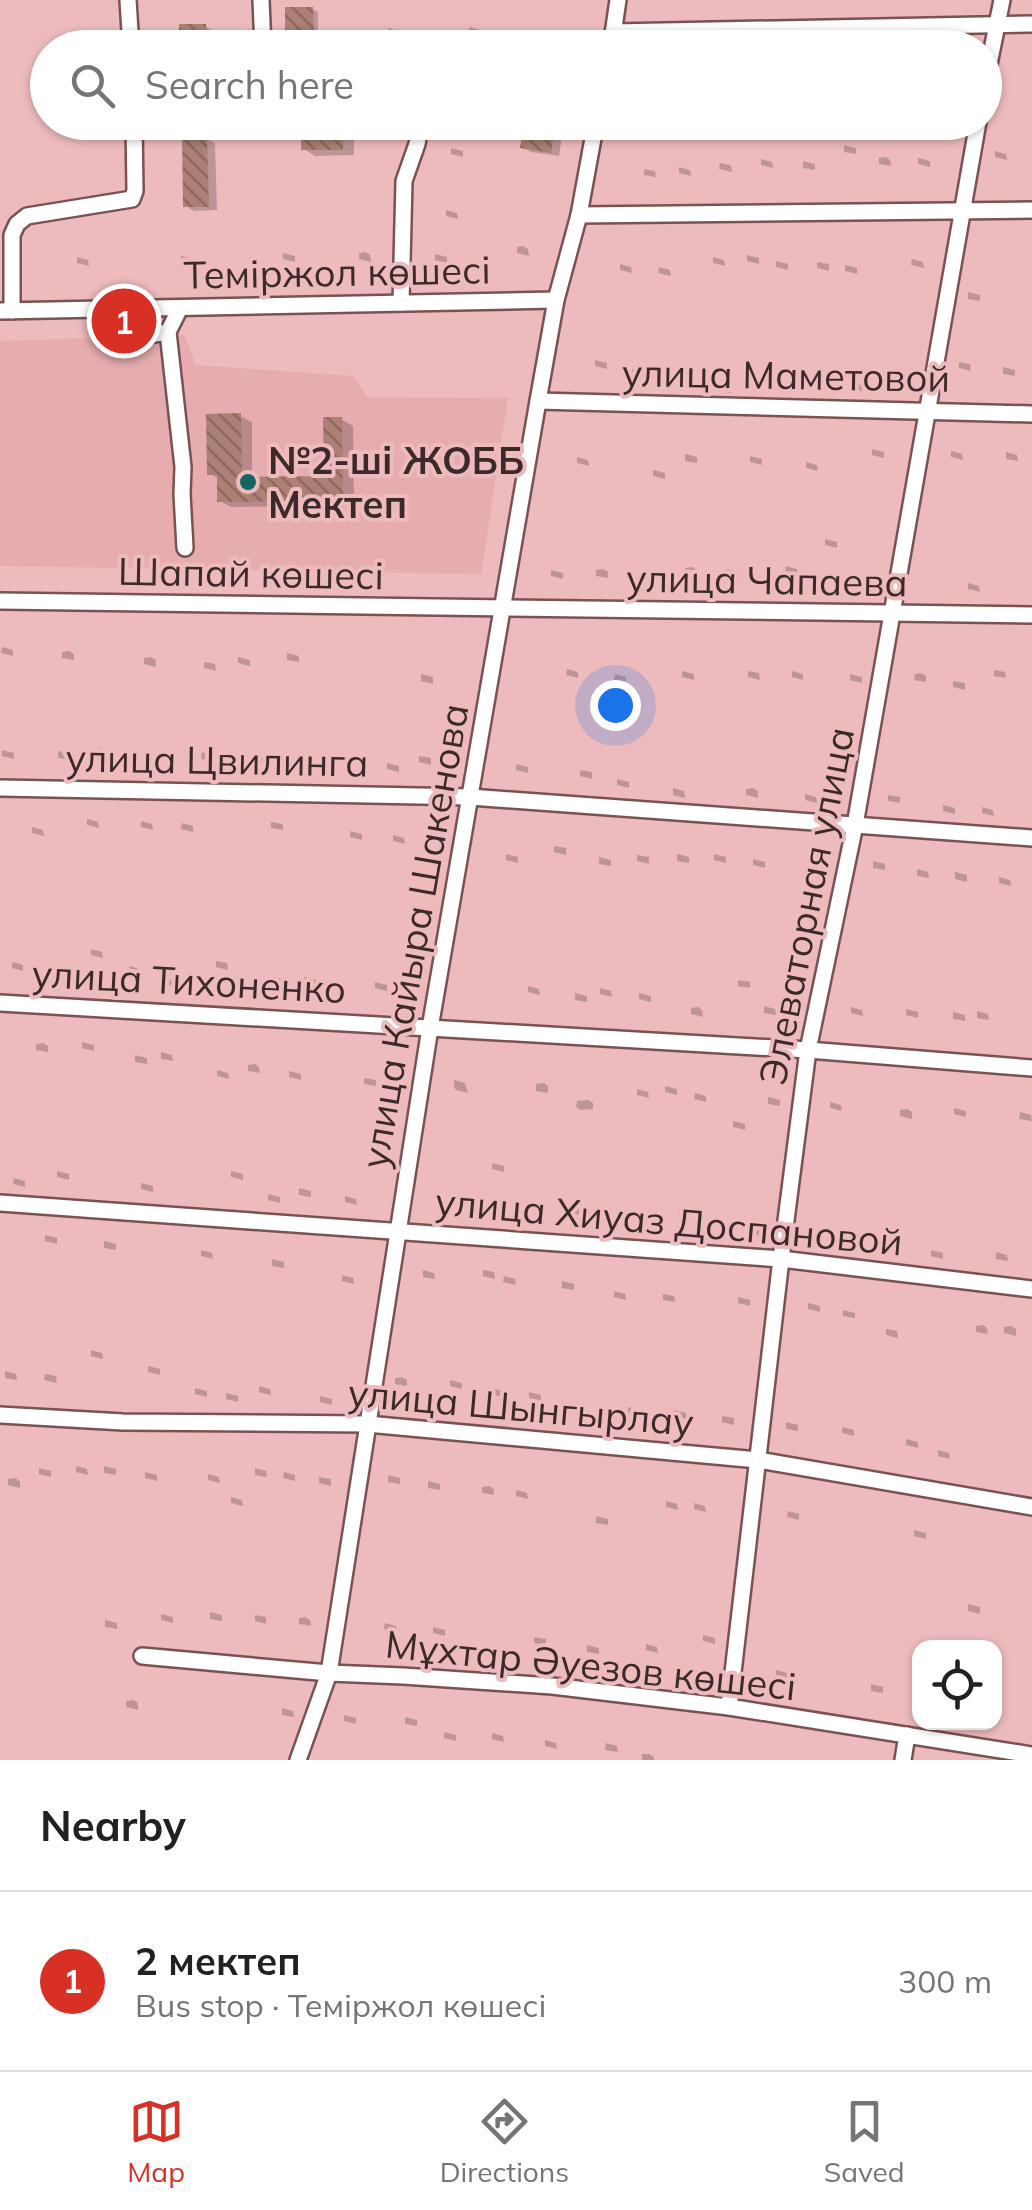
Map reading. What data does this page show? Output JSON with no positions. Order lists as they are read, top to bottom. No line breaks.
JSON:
{"streets":{"street":["Теміржол көшесі","улица Маметовой","Шапай көшесі","улица Чапаева","улица Цвилинга","Элеваторная улица","улица Кайыра Шакенова","улица Тихоненко","улица Хиуаз Доспановой","улица Шынгырлау","Мұхтар Әуезов көшесі"]},"crossings":[["Теміржол көшесі","улица Кайыра Шакенова"],["улица Маметовой","Элеваторная улица"],["улица Маметовой","улица Кайыра Шакенова"],["Шапай көшесі","улица Чапаева"],["Шапай көшесі","улица Кайыра Шакенова"],["улица Чапаева","Элеваторная улица"],["улица Чапаева","улица Кайыра Шакенова"],["улица Цвилинга","Элеваторная улица"],["улица Цвилинга","улица Кайыра Шакенова"],["Элеваторная улица","улица Тихоненко"],["Элеваторная улица","улица Хиуаз Доспановой"],["Элеваторная улица","улица Шынгырлау"],["Элеваторная улица","Мұхтар Әуезов көшесі"],["улица Кайыра Шакенова","улица Тихоненко"],["улица Кайыра Шакенова","улица Хиуаз Доспановой"],["улица Кайыра Шакенова","улица Шынгырлау"],["улица Кайыра Шакенова","Мұхтар Әуезов көшесі"]],"places":["№2-ші ЖОББ Мектеп"],"page":{"search":"Search here","pins":"1","heading":"Nearby","list":[{"mark":"1","name":"2 мектеп","note":"Bus stop · Теміржол көшесі","value":"300 m"}],"nav":["Map","Directions","Saved"]}}
